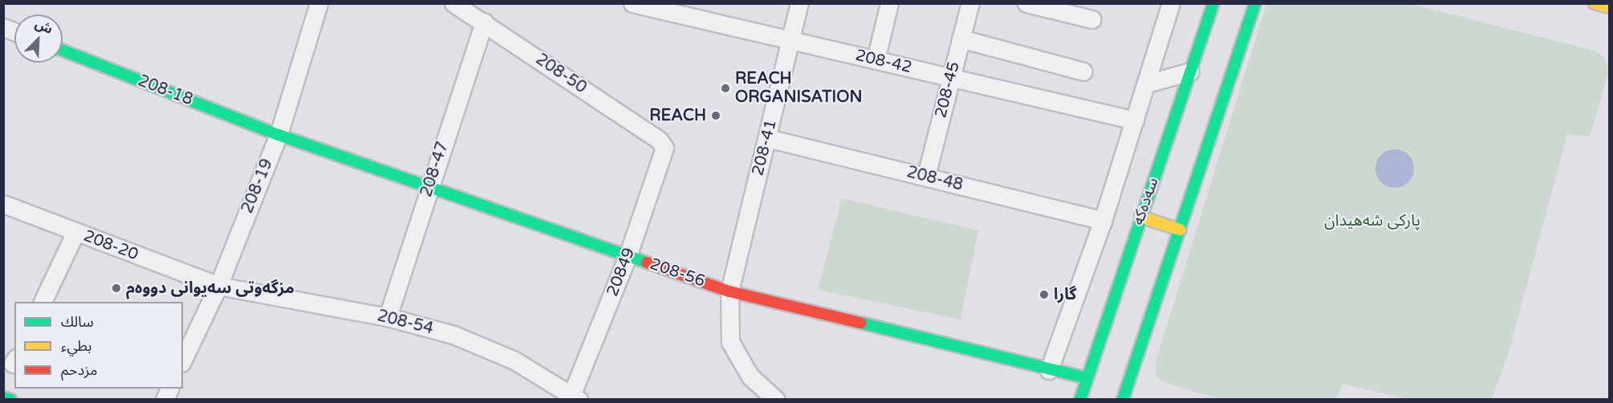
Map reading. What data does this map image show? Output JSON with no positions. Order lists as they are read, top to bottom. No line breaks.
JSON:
{"streets":{"street":["208-42","208-50","208-45","208-18","208-41","208-47","208-48","208-19","سەدەکە","208-20","20849","208-56","208-54"]},"crossings":[["208-42","208-45"],["208-42","208-41"],["208-50","208-47"],["208-50","20849"],["208-45","208-48"],["208-18","208-19"],["208-18","208-56"],["208-41","208-48"],["208-41","208-56"],["208-47","208-56"],["208-47","208-54"],["208-19","208-20"],["208-19","208-56"],["208-19","208-54"],["سەدەکە","208-56"],["208-20","208-54"],["20849","208-56"],["20849","208-54"]],"parks":["پارکی شەهیدان"],"places":["REACH ORGANISATION","REACH","مزگەوتی سەیوانی دووەم","گارا"],"legend":["سالك","بطيء","مزدحم"],"north":"top right"}
